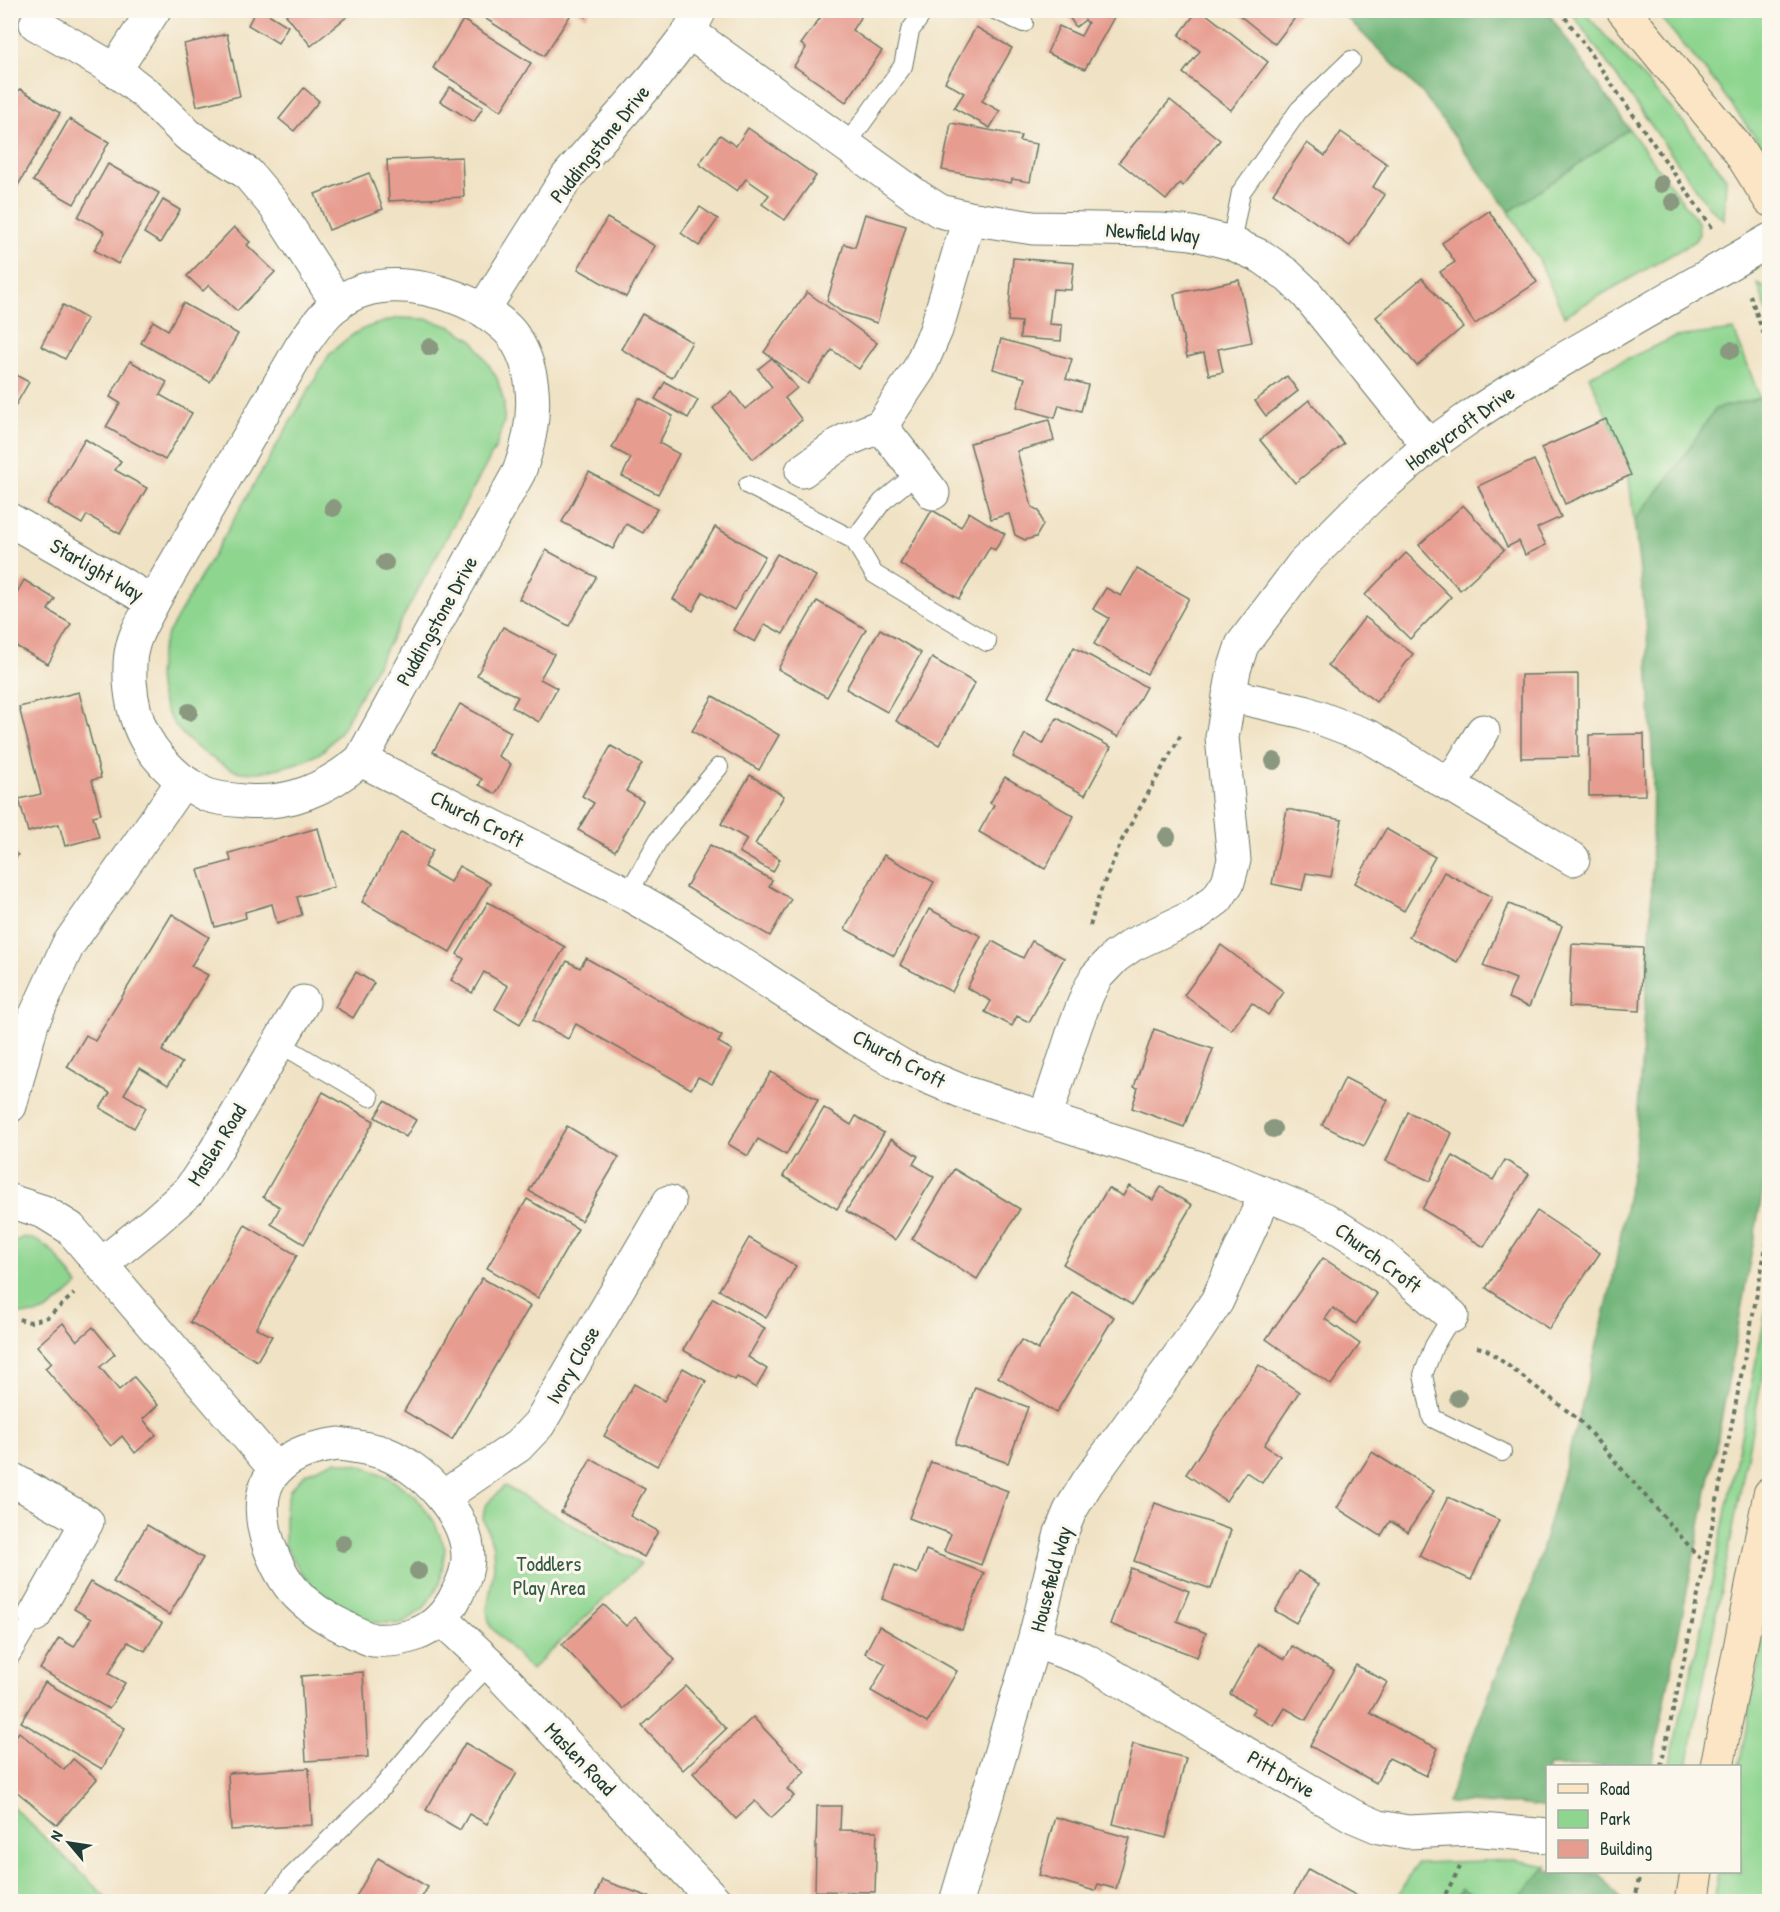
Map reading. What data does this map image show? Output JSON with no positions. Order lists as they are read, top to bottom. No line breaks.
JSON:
{"streets":{"street":["Puddingstone Drive","Newfield Way","Honeycroft Drive","Starlight Way","Church Croft","Maslen Road","Ivory Close","Housefield Way","Pitt Drive"]},"crossings":[["Puddingstone Drive","Newfield Way"],["Puddingstone Drive","Starlight Way"],["Puddingstone Drive","Church Croft"],["Newfield Way","Honeycroft Drive"],["Honeycroft Drive","Church Croft"],["Church Croft","Housefield Way"],["Maslen Road","Ivory Close"],["Housefield Way","Pitt Drive"]],"parks":["Toddlers Play Area"],"legend":["Road","Park","Building"],"north":"top left"}
